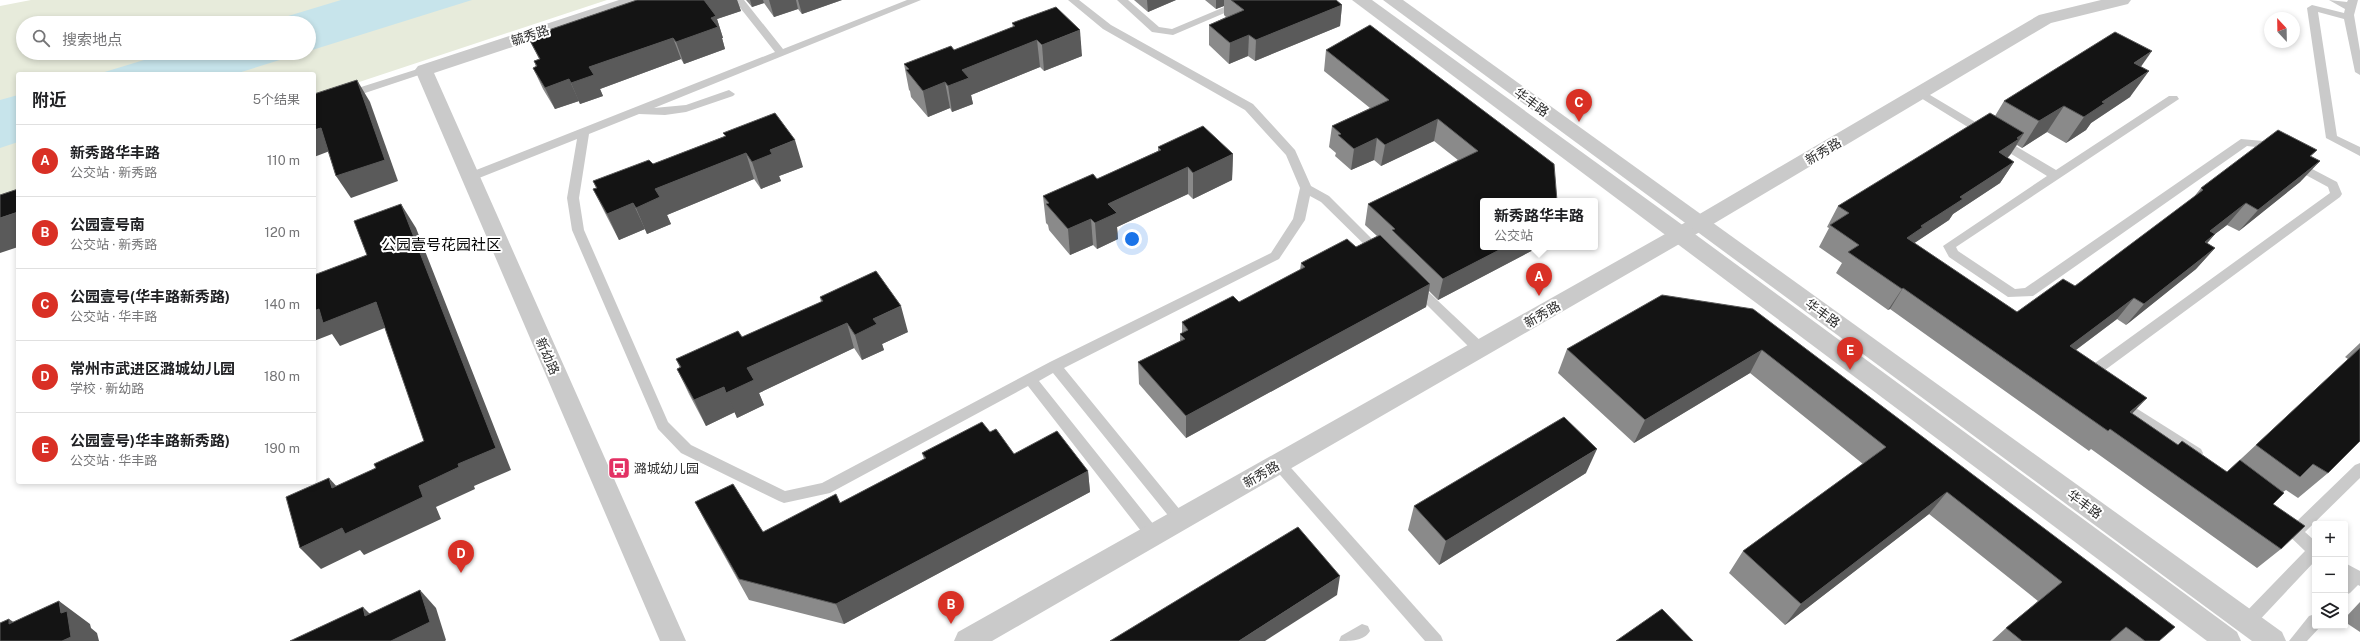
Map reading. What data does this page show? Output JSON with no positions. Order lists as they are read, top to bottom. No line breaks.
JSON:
{"streets":{"street":["毓秀路","华丰路","新秀路","新幼路"]},"crossings":[["毓秀路","新幼路"],["华丰路","新秀路"]],"districts":["公园壹号花园社区"],"places":{"bus stop":["潞城幼儿园"]},"north":"top","page":{"search":"搜索地点","heading":["附近","5个结果"],"pins":["C","A","E","D","B"],"list":[{"mark":"A","name":"新秀路华丰路","note":"公交站 · 新秀路","value":"110 m"},{"mark":"B","name":"公园壹号南","note":"公交站 · 新秀路","value":"120 m"},{"mark":"C","name":"公园壹号(华丰路新秀路)","note":"公交站 · 华丰路","value":"140 m"},{"mark":"D","name":"常州市武进区潞城幼儿园","note":"学校 · 新幼路","value":"180 m"},{"mark":"E","name":"公园壹号)华丰路新秀路)","note":"公交站 · 华丰路","value":"190 m"}],"popup":["新秀路华丰路","公交站"],"map_buttons":["+","−"]}}
